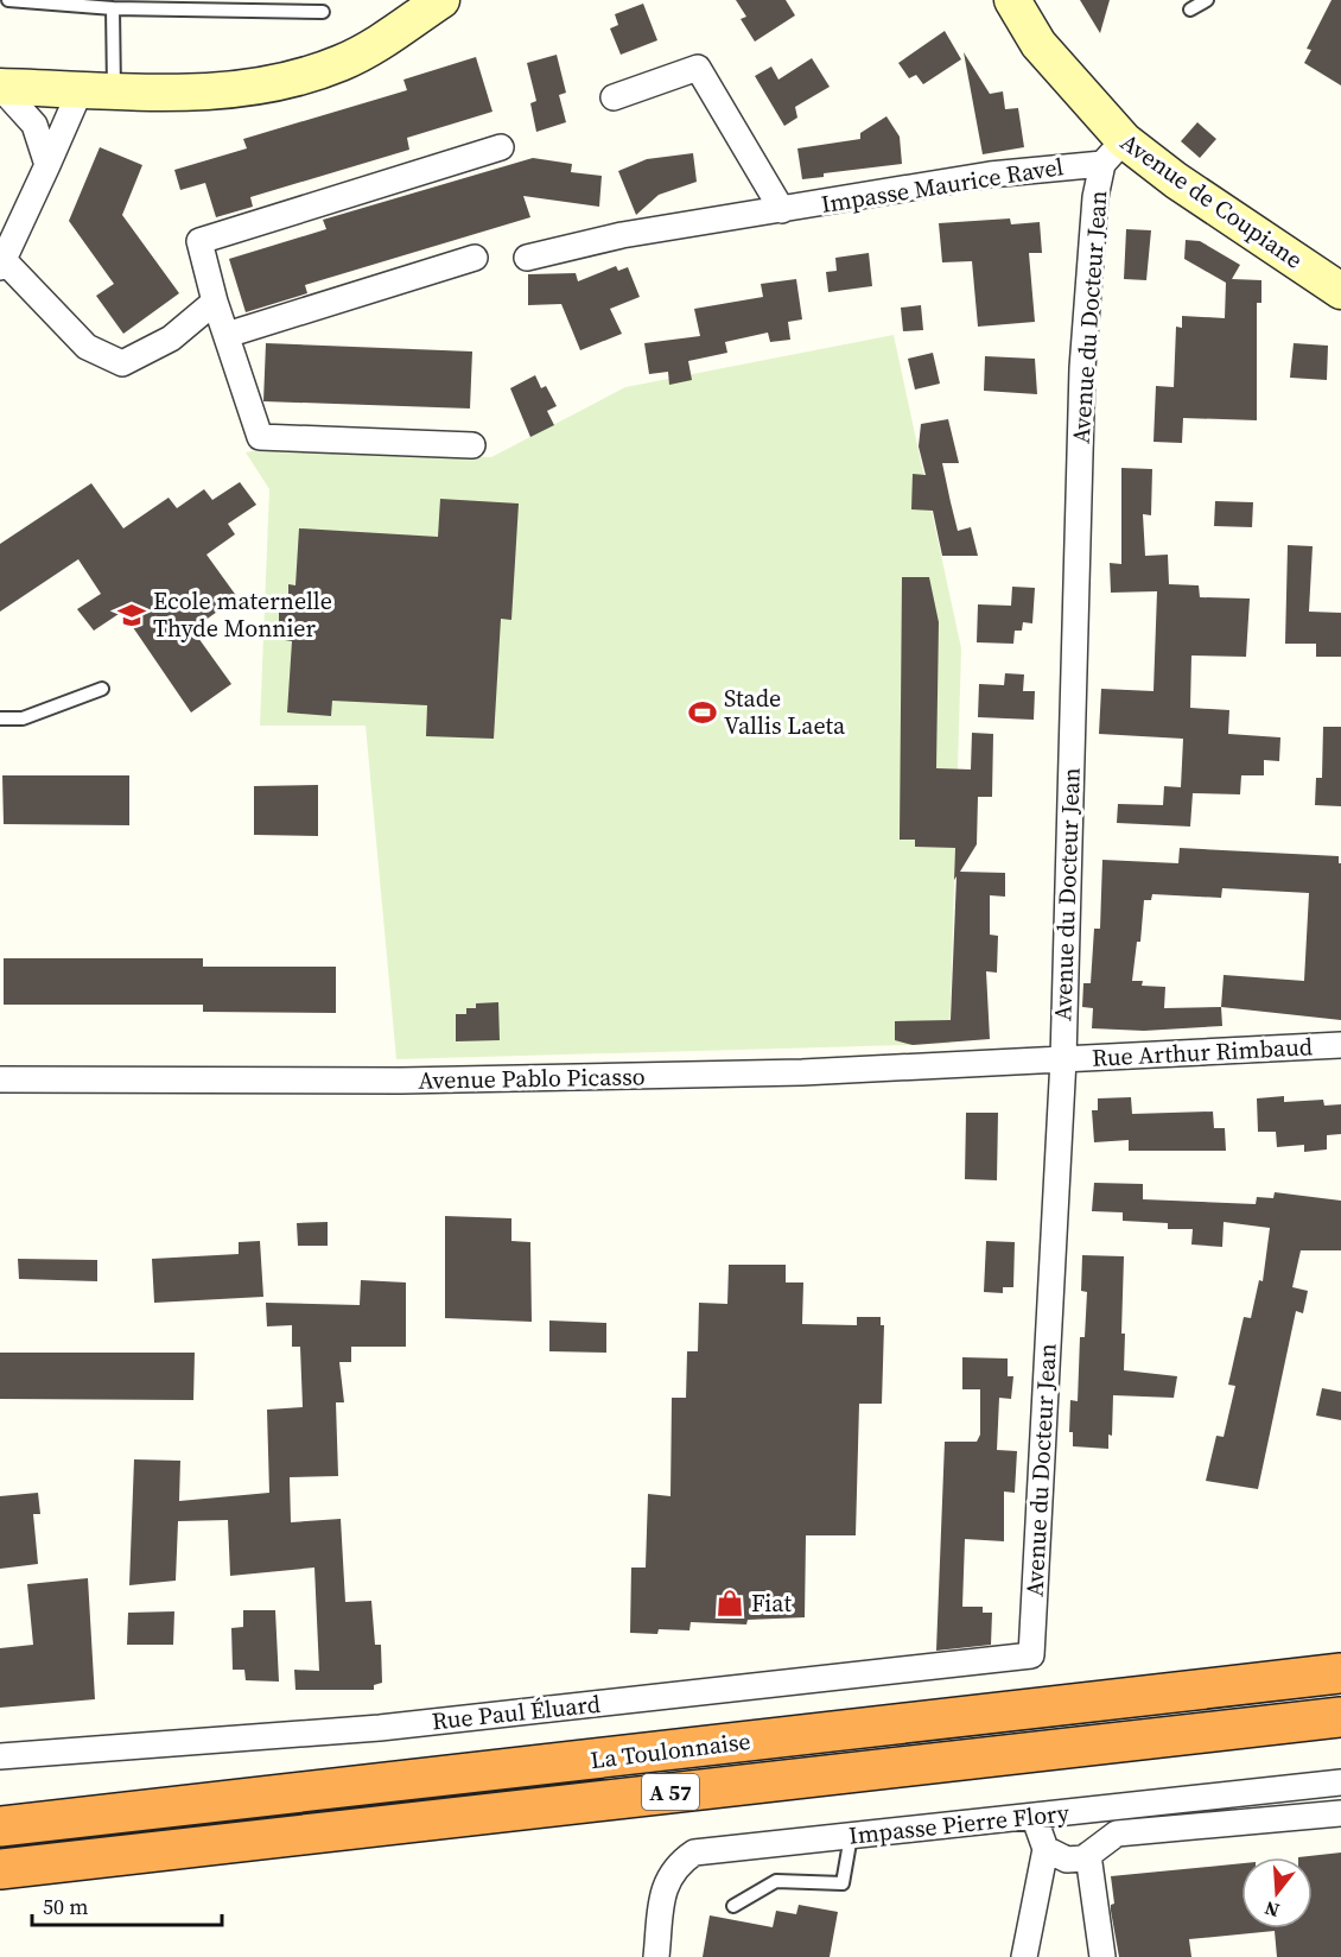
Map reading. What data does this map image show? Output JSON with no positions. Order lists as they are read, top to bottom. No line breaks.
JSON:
{"streets":{"highway":["La Toulonnaise","A 57"],"main road":["Avenue de Coupiane"],"street":["Impasse Maurice Ravel","Avenue du Docteur Jean","Rue Arthur Rimbaud","Avenue Pablo Picasso","Rue Paul Éluard","Impasse Pierre Flory"]},"crossings":[["Impasse Maurice Ravel","Avenue de Coupiane"],["Impasse Maurice Ravel","Avenue du Docteur Jean"],["Avenue de Coupiane","Avenue du Docteur Jean"],["Avenue du Docteur Jean","Rue Arthur Rimbaud"],["Avenue du Docteur Jean","Avenue Pablo Picasso"],["Avenue du Docteur Jean","Rue Paul Éluard"],["Rue Arthur Rimbaud","Avenue Pablo Picasso"]],"places":{"school or university":["Ecole maternelle Thyde Monnier"],"sports":["Stade Vallis Laeta"],"shop":["Fiat"]},"scale_bar":"50 m","north":"bottom"}
